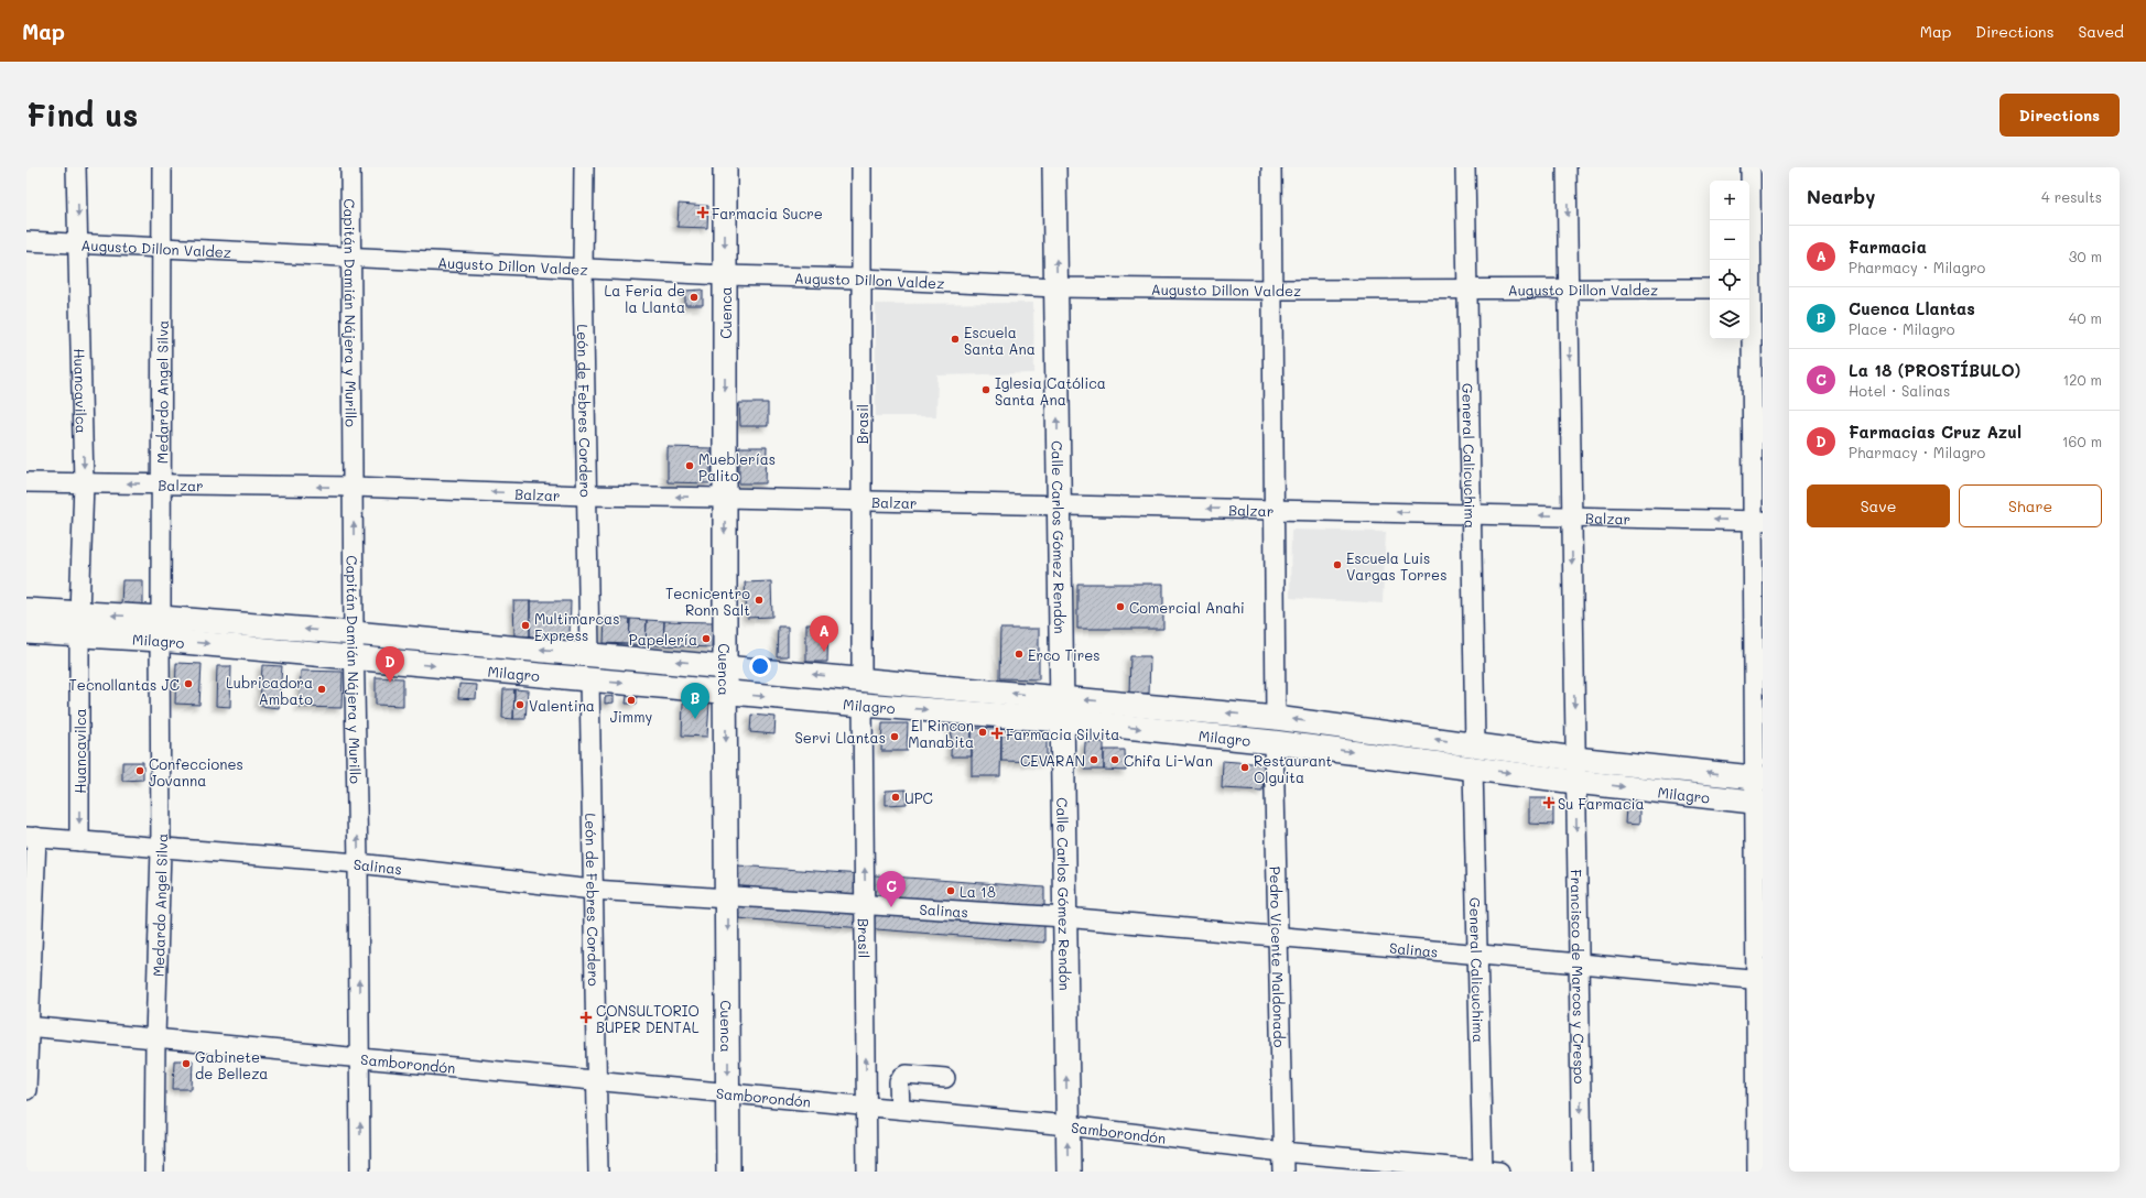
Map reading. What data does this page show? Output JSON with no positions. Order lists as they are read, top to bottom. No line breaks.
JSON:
{"streets":{"main road":["Cuenca","Calle Carlos Gómez Rendón","Milagro"],"street":["Augusto Dillon Valdez","Capitán Damián Nájera y Murillo","Huancavilca","Medardo Angel Silva","León de Febres Cordero","Brasil","General Calicuchima","Balzar","Salinas","Pedro Vicente Maldonado","Francisco de Marcos y Crespo","Samborondón"]},"crossings":[["Augusto Dillon Valdez","Capitán Damián Nájera y Murillo"],["Augusto Dillon Valdez","Cuenca"],["Augusto Dillon Valdez","Huancavilca"],["Augusto Dillon Valdez","Medardo Angel Silva"],["Augusto Dillon Valdez","León de Febres Cordero"],["Augusto Dillon Valdez","Brasil"],["Augusto Dillon Valdez","General Calicuchima"],["Augusto Dillon Valdez","Calle Carlos Gómez Rendón"],["Capitán Damián Nájera y Murillo","Balzar"],["Capitán Damián Nájera y Murillo","Milagro"],["Capitán Damián Nájera y Murillo","Salinas"],["Capitán Damián Nájera y Murillo","Samborondón"],["Cuenca","Balzar"],["Cuenca","Milagro"],["Cuenca","Salinas"],["Cuenca","Samborondón"],["Huancavilca","Balzar"],["Huancavilca","Milagro"],["Huancavilca","Salinas"],["Medardo Angel Silva","Balzar"],["Medardo Angel Silva","Milagro"],["Medardo Angel Silva","Salinas"],["Medardo Angel Silva","Samborondón"],["León de Febres Cordero","Balzar"],["León de Febres Cordero","Milagro"],["León de Febres Cordero","Salinas"],["León de Febres Cordero","Samborondón"],["Brasil","Balzar"],["Brasil","Milagro"],["Brasil","Salinas"],["Brasil","Samborondón"],["General Calicuchima","Balzar"],["General Calicuchima","Milagro"],["General Calicuchima","Salinas"],["General Calicuchima","Samborondón"],["Balzar","Calle Carlos Gómez Rendón"],["Calle Carlos Gómez Rendón","Milagro"],["Calle Carlos Gómez Rendón","Salinas"],["Calle Carlos Gómez Rendón","Samborondón"],["Milagro","Pedro Vicente Maldonado"],["Milagro","Francisco de Marcos y Crespo"],["Salinas","Pedro Vicente Maldonado"],["Salinas","Francisco de Marcos y Crespo"],["Pedro Vicente Maldonado","Samborondón"]],"one_way":["Capitán Damián Nájera y Murillo","Cuenca","Huancavilca","Brasil","Balzar","Calle Carlos Gómez Rendón","Francisco de Marcos y Crespo"],"places":{"health":["Farmacia Sucre","Farmacia Silvita","Su Farmacia","CONSULTORIO BUPER DENTAL"],"other":["La Feria de la Llanta","Escuela Santa Ana","Iglesia Católica Santa Ana","Mueblerías Palito","Escuela Luis Vargas Torres","Tecnicentro Ronn Salt","Comercial Anahi","Multimarcas Express","Papelería","Erco Tires","Tecnollantas JC","Lubricadora Ambato","Jimmy","Valentina","El Rincon Manabita","Servi Llantas","CEVARAN","Chifa Li-Wan","Restaurant Olguita","Confecciones Jovanna","UPC","La 18","Gabinete de Belleza"]},"page":{"header":"Map","nav":["Map","Directions","Saved"],"buttons":["Directions",["Save","Share"]],"title":"Find us","heading":["Nearby","4 results"],"map_buttons":["+","−"],"list":[{"mark":"A","name":"Farmacia","note":"Pharmacy · Milagro","value":"30 m"},{"mark":"B","name":"Cuenca Llantas","note":"Place · Milagro","value":"40 m"},{"mark":"C","name":"La 18 (PROSTÍBULO)","note":"Hotel · Salinas","value":"120 m"},{"mark":"D","name":"Farmacias Cruz Azul","note":"Pharmacy · Milagro","value":"160 m"}],"pins":["A","D","B","C"]}}
